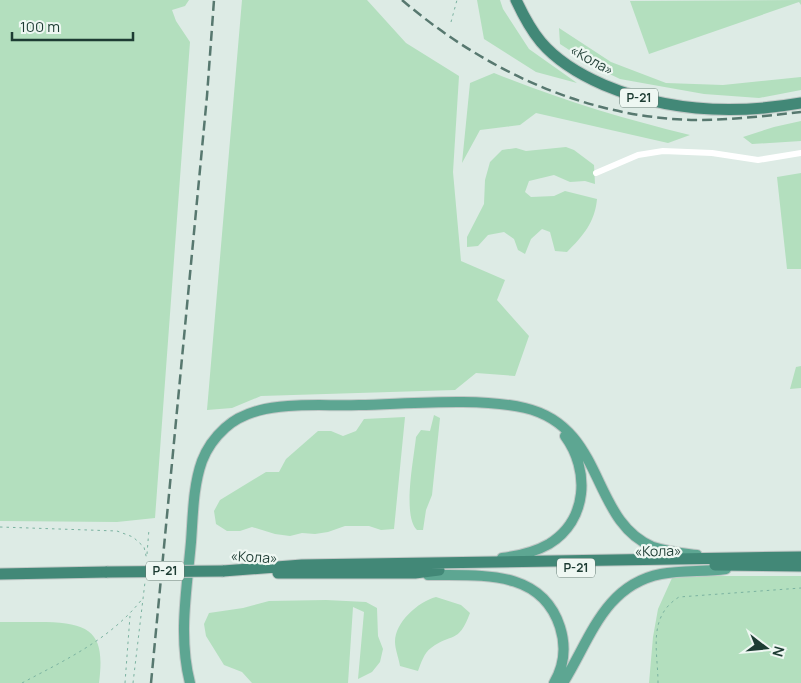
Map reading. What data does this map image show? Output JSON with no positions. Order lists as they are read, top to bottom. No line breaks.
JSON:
{"streets":{"highway":["«Кола»","Р-21"]},"crossings":[["«Кола»","Р-21"]],"scale_bar":"100 m","north":"right"}
